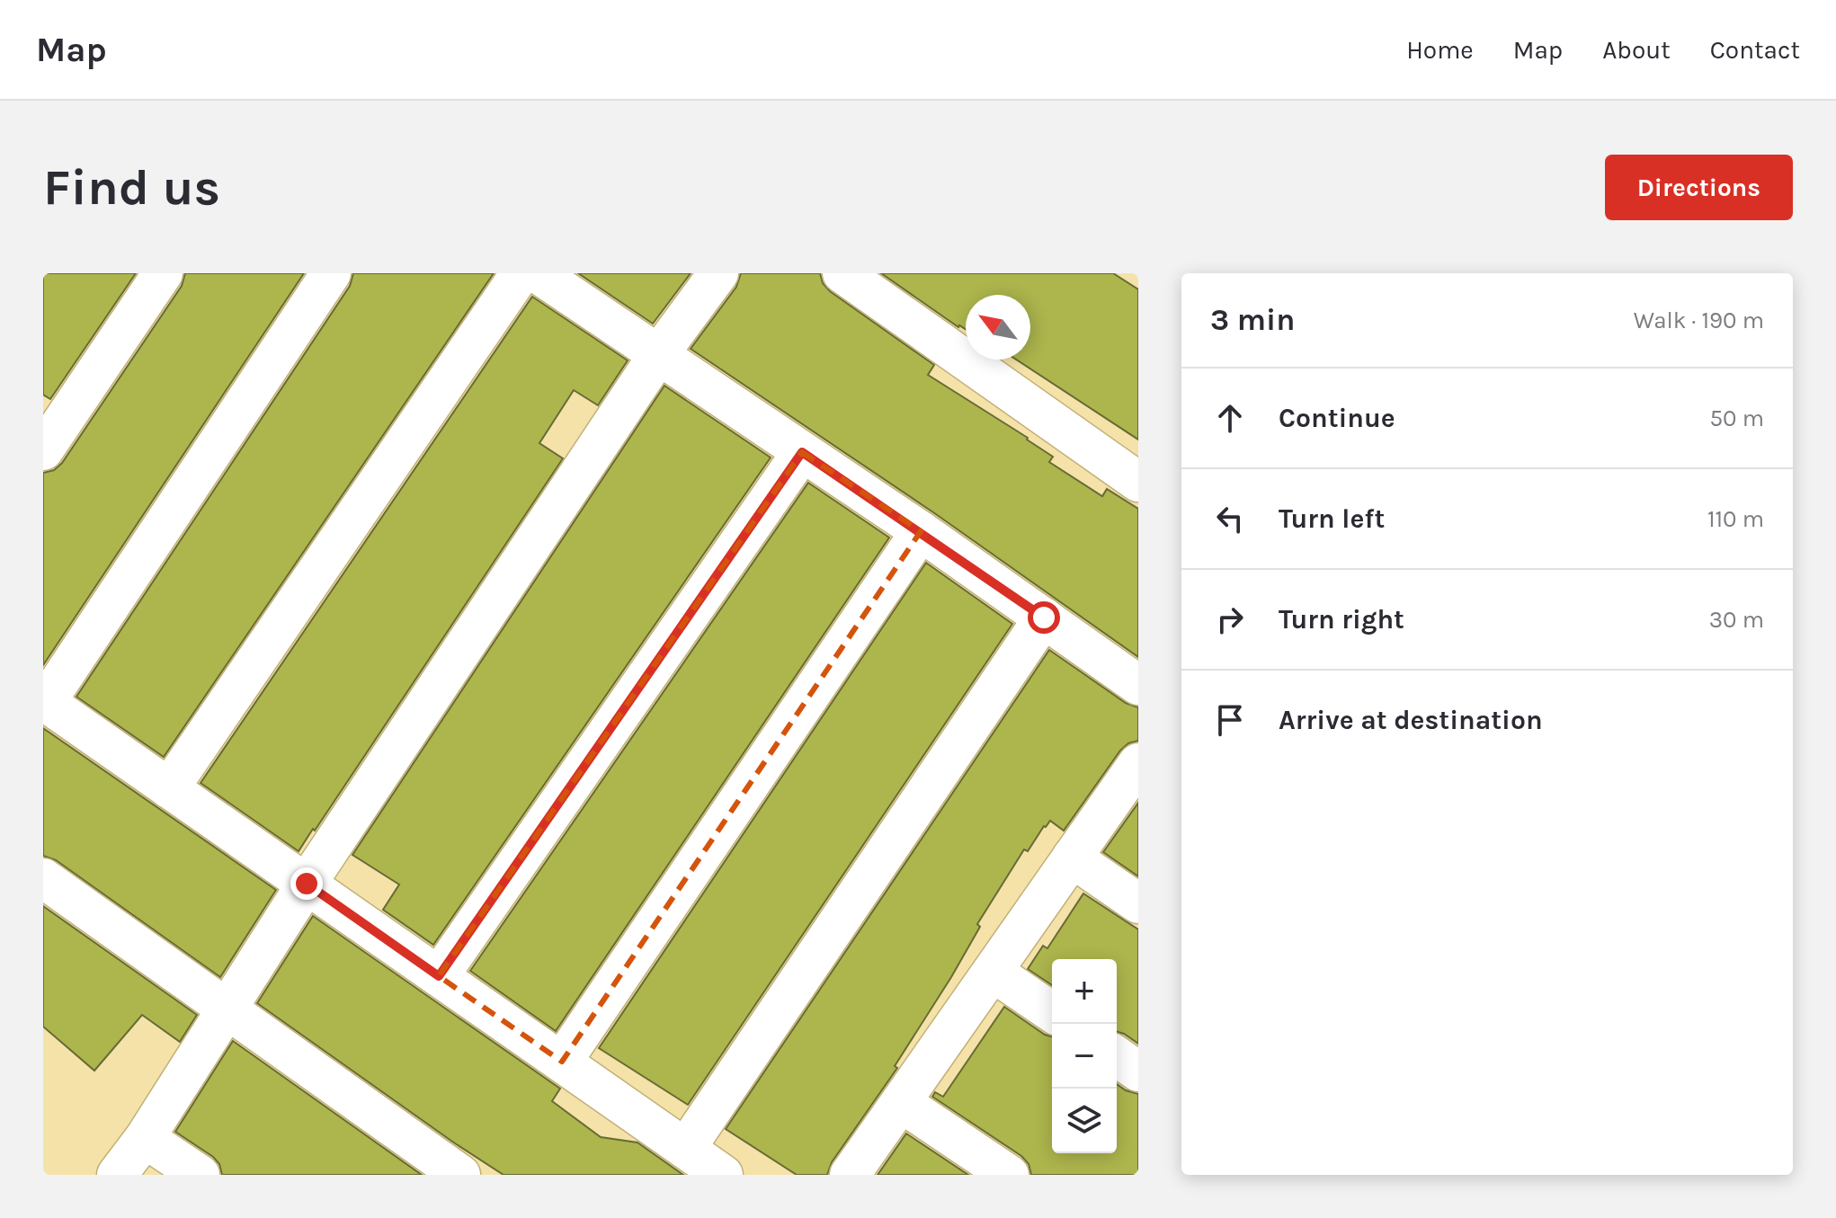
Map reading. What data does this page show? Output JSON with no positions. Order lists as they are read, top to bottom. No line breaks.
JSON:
{"north":"top left","page":{"header":"Map","nav":["Home","Map","About","Contact"],"buttons":"Directions","title":"Find us","heading":["3 min","Walk · 190 m"],"list":[["Continue","50 m"],["Turn left","110 m"],["Turn right","30 m"],"Arrive at destination"],"map_buttons":["+","−"]}}
